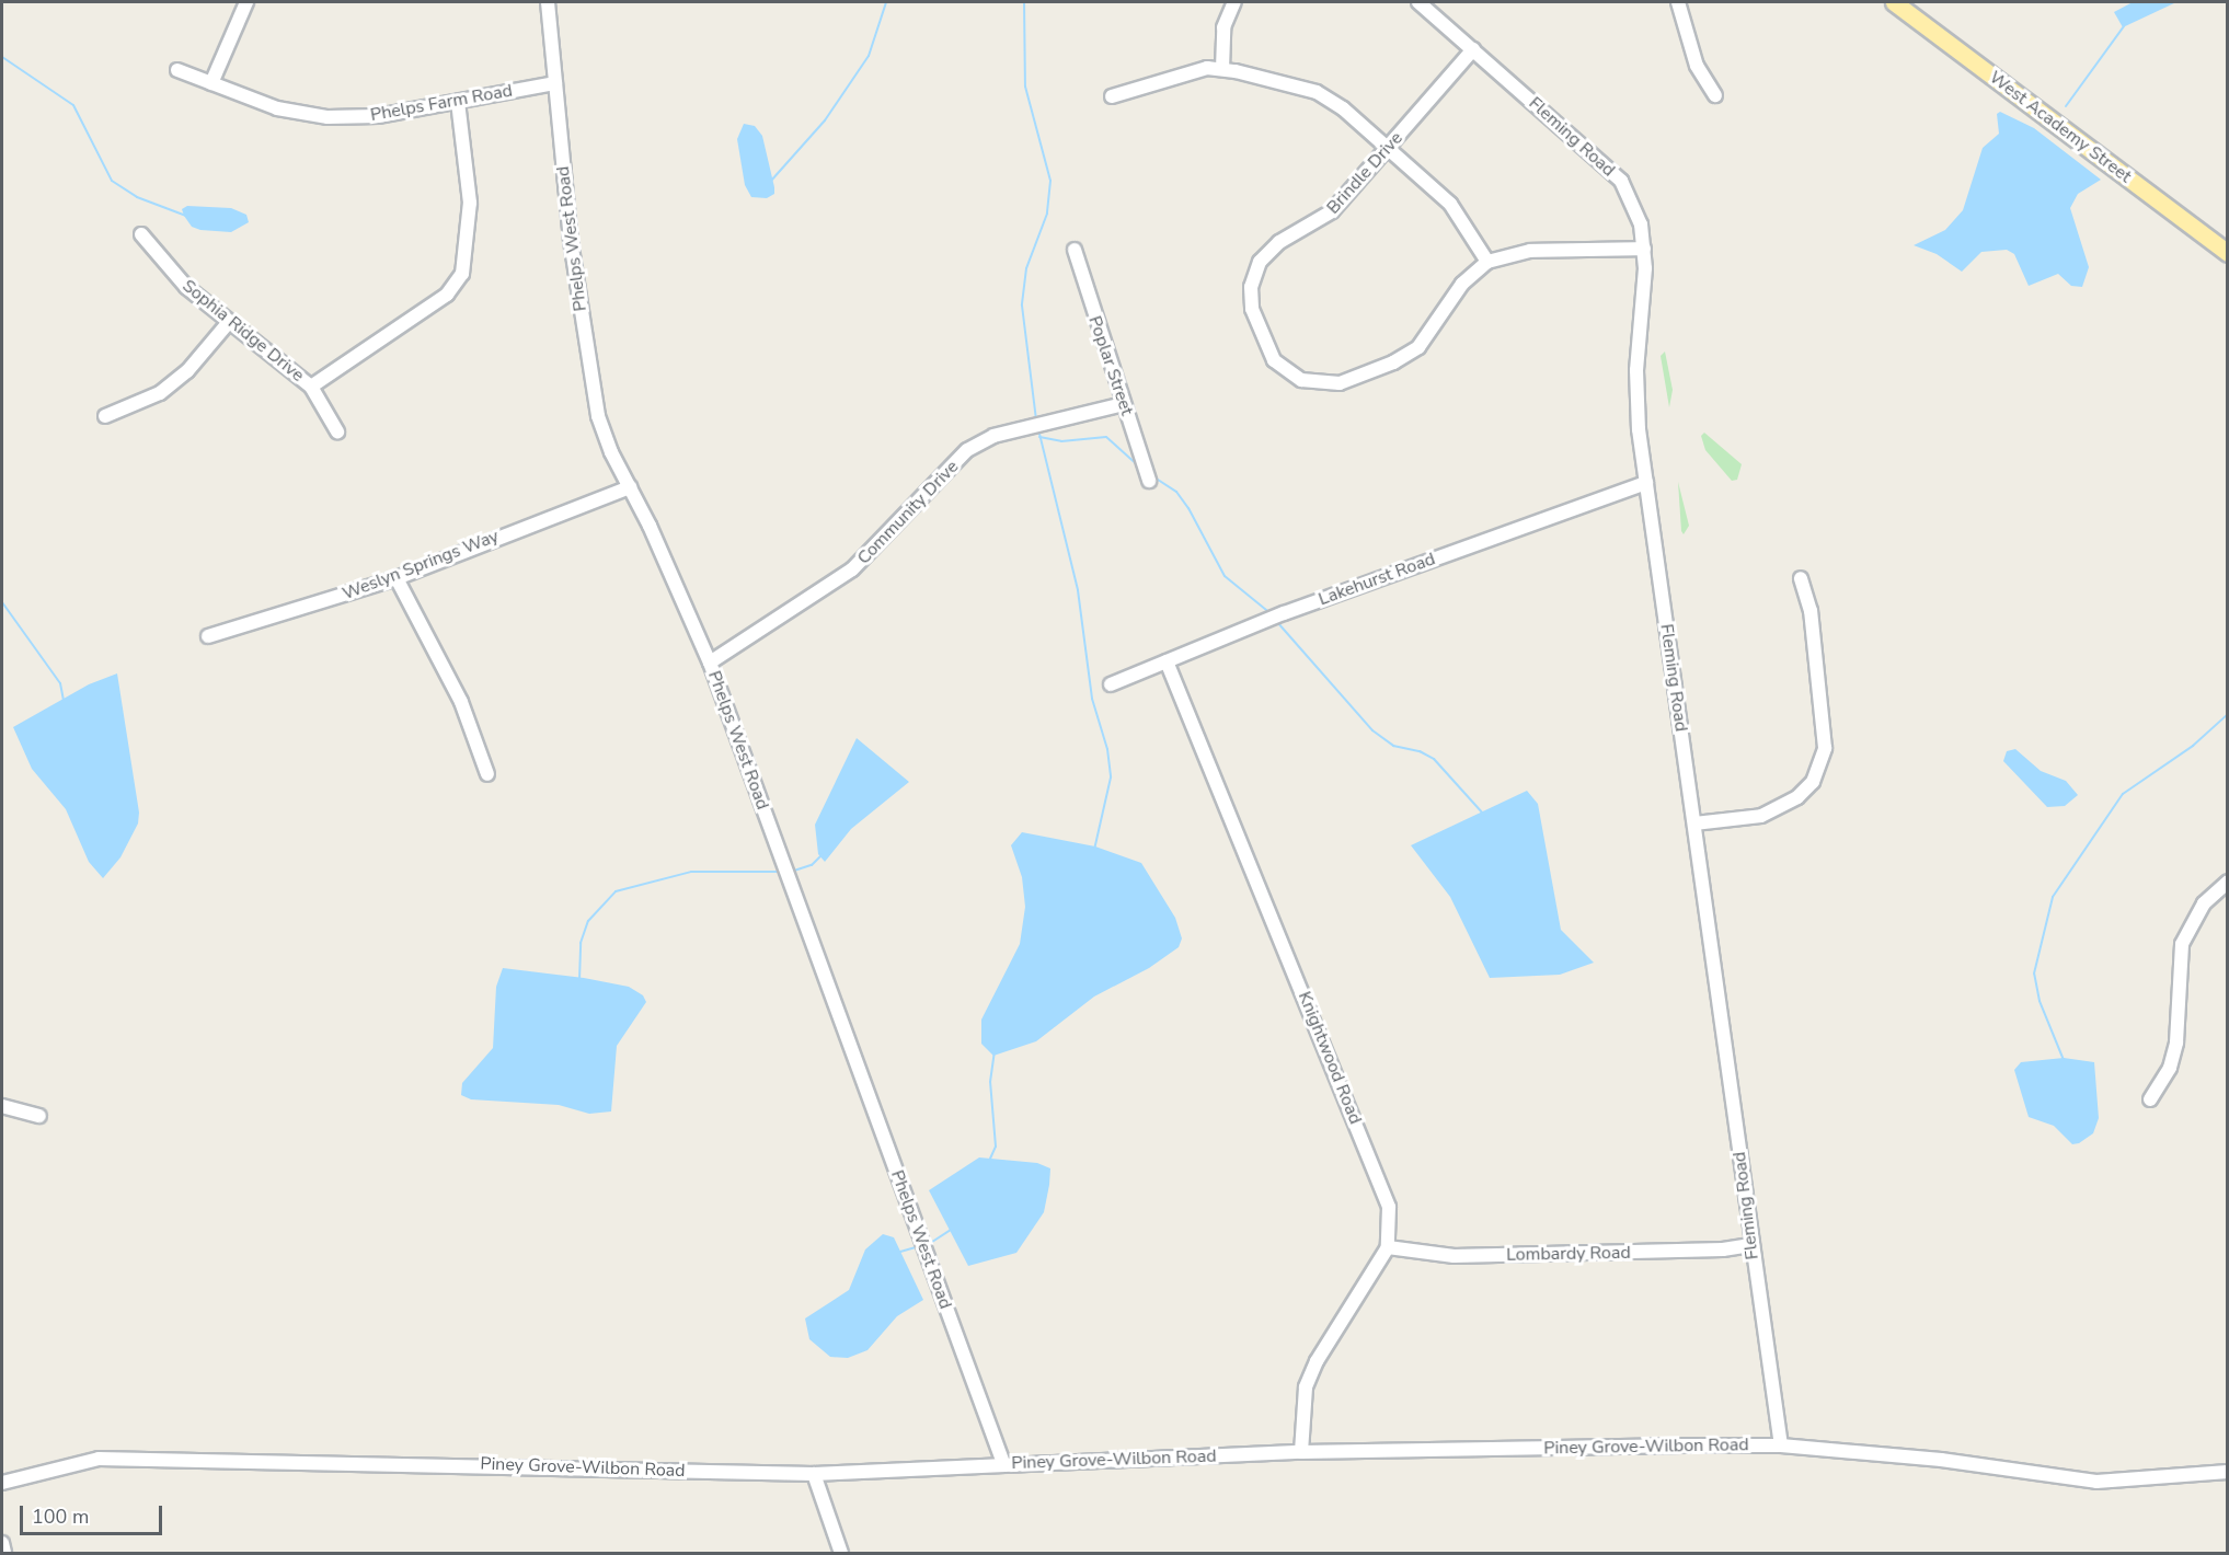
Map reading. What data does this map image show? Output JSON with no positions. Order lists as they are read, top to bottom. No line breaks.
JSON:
{"streets":{"main road":["West Academy Street"],"street":["Phelps Farm Road","Fleming Road","Brindle Drive","Phelps West Road","Sophia Ridge Drive","Poplar Street","Community Drive","Weslyn Springs Way","Lakehurst Road","Knightwood Road","Lombardy Road","Piney Grove-Wilbon Road"]},"crossings":[["Phelps Farm Road","Phelps West Road"],["Fleming Road","Brindle Drive"],["Fleming Road","Lakehurst Road"],["Fleming Road","Lombardy Road"],["Fleming Road","Piney Grove-Wilbon Road"],["Phelps West Road","Community Drive"],["Phelps West Road","Weslyn Springs Way"],["Phelps West Road","Piney Grove-Wilbon Road"],["Poplar Street","Community Drive"],["Lakehurst Road","Knightwood Road"],["Knightwood Road","Lombardy Road"]],"scale_bar":"100 m"}
